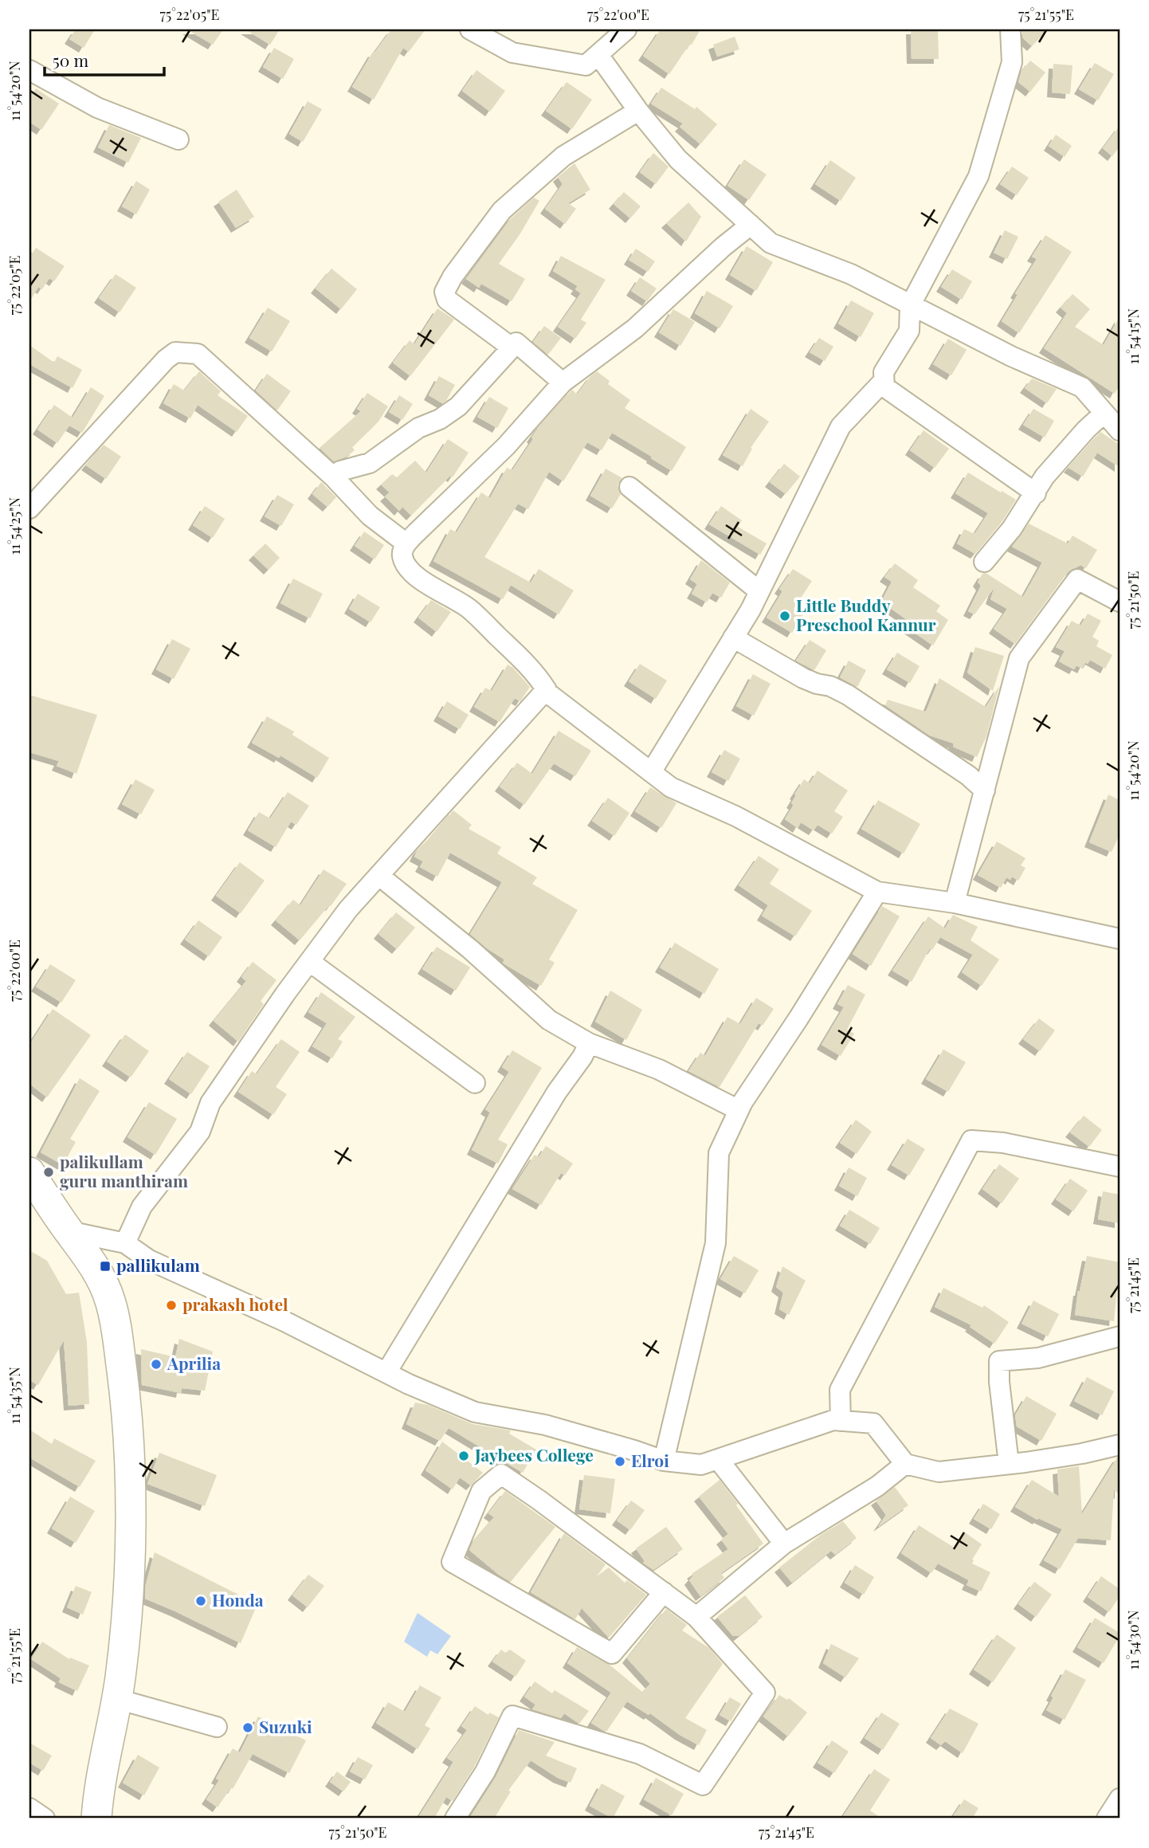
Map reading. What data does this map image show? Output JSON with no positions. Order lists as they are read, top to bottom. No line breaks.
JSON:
{"places":{"other":["Little Buddy Preschool Kannur","palikullam guru manthiram","prakash hotel","Aprilia","Jaybees College","Elroi","Honda","Suzuki"],"transit":["pallikulam"]},"scale_bar":"50 m","coordinates":["75°22'05\"E","75°22'00\"E","75°21'55\"E","11°54'20\"N","11°54'15\"N","11°54'25\"N","75°21'50\"E","75°21'45\"E","11°54'35\"N","11°54'30\"N"]}
